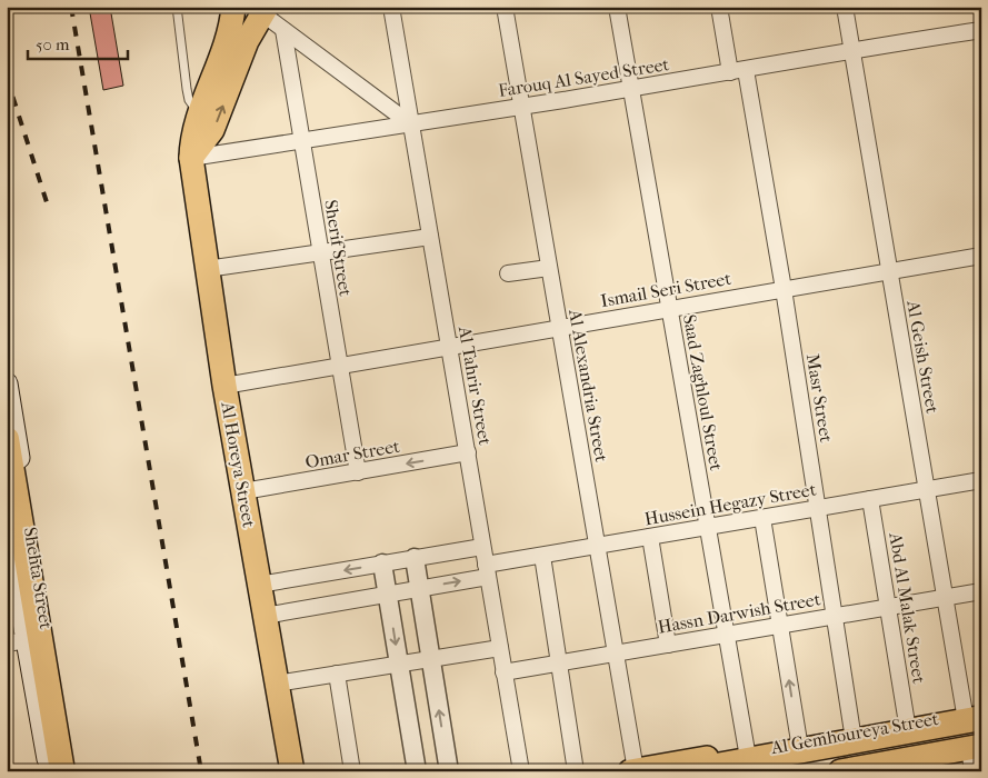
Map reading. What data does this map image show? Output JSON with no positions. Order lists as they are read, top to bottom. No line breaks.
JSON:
{"streets":{"highway":["Al Gemhoureya Street"],"main road":["Al Horeya Street","Shehta Street"],"street":["Farouq Al Sayed Street","Sherif Street","Ismail Seri Street","Al Geish Street","Al Tahrir Street","Al Alexandria Street","Saad Zaghloul Street","Masr Street","Omar Street","Hussein Hegazy Street","Abd Al Malak Street","Hassn Darwish Street"]},"crossings":[["Farouq Al Sayed Street","Sherif Street"],["Farouq Al Sayed Street","Al Geish Street"],["Farouq Al Sayed Street","Al Tahrir Street"],["Farouq Al Sayed Street","Al Alexandria Street"],["Farouq Al Sayed Street","Saad Zaghloul Street"],["Farouq Al Sayed Street","Masr Street"],["Farouq Al Sayed Street","Al Horeya Street"],["Sherif Street","Ismail Seri Street"],["Sherif Street","Omar Street"],["Ismail Seri Street","Al Geish Street"],["Ismail Seri Street","Al Tahrir Street"],["Ismail Seri Street","Al Alexandria Street"],["Ismail Seri Street","Saad Zaghloul Street"],["Ismail Seri Street","Masr Street"],["Ismail Seri Street","Al Horeya Street"],["Al Geish Street","Hussein Hegazy Street"],["Al Geish Street","Hassn Darwish Street"],["Al Geish Street","Al Gemhoureya Street"],["Al Tahrir Street","Omar Street"],["Al Tahrir Street","Hussein Hegazy Street"],["Al Tahrir Street","Hassn Darwish Street"],["Al Alexandria Street","Hussein Hegazy Street"],["Al Alexandria Street","Hassn Darwish Street"],["Al Alexandria Street","Al Gemhoureya Street"],["Saad Zaghloul Street","Hussein Hegazy Street"],["Saad Zaghloul Street","Hassn Darwish Street"],["Saad Zaghloul Street","Al Gemhoureya Street"],["Masr Street","Hussein Hegazy Street"],["Masr Street","Hassn Darwish Street"],["Masr Street","Al Gemhoureya Street"],["Omar Street","Al Horeya Street"],["Al Horeya Street","Hussein Hegazy Street"],["Hussein Hegazy Street","Abd Al Malak Street"],["Abd Al Malak Street","Hassn Darwish Street"],["Abd Al Malak Street","Al Gemhoureya Street"]],"scale_bar":"50 m"}
